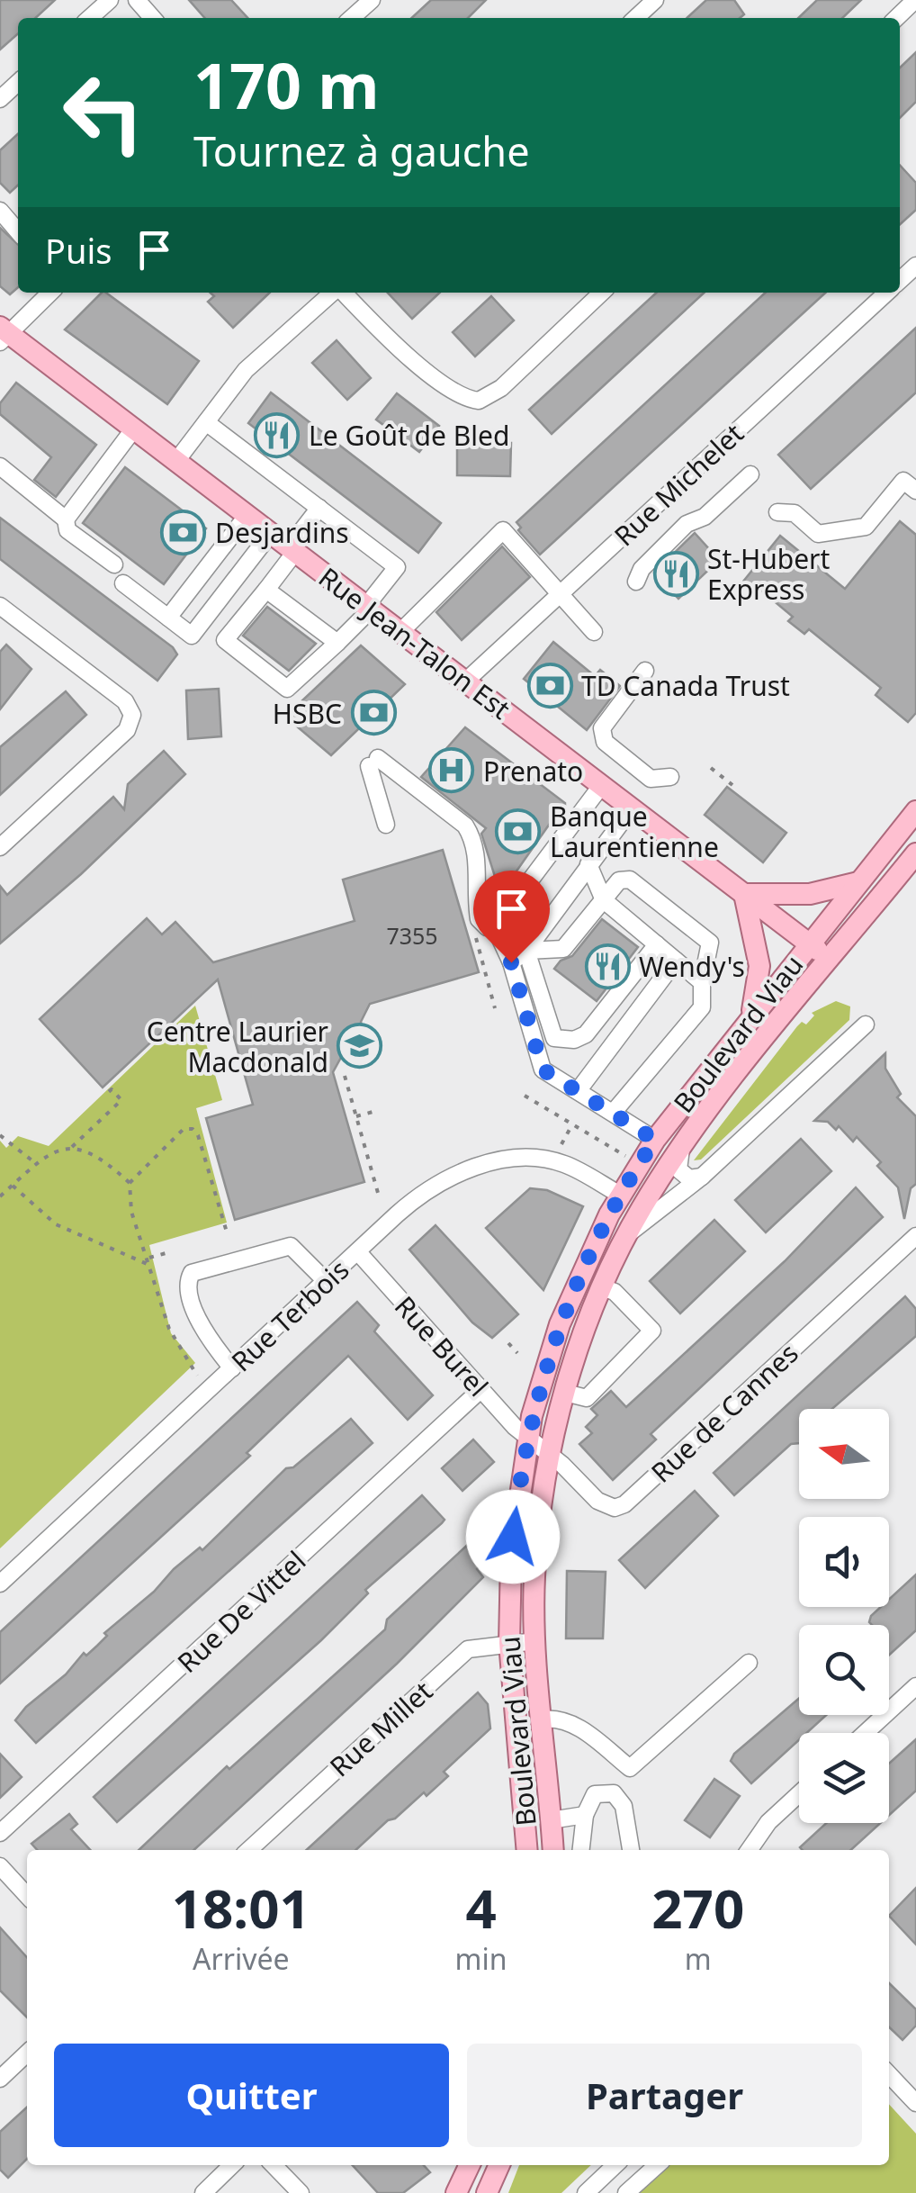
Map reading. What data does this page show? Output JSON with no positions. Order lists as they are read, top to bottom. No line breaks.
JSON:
{"streets":{"main road":["Rue Jean-Talon Est","Boulevard Viau"],"street":["Rue Michelet","Rue Terbois","Rue Burel","Rue de Cannes","Rue De Vittel","Rue Millet"]},"crossings":[["Rue Michelet","Rue Jean-Talon Est"],["Rue Jean-Talon Est","Boulevard Viau"],["Boulevard Viau","Rue Terbois"],["Boulevard Viau","Rue Burel"],["Boulevard Viau","Rue de Cannes"],["Boulevard Viau","Rue Millet"],["Rue Terbois","Rue Burel"],["Rue Burel","Rue de Cannes"],["Rue Burel","Rue De Vittel"]],"places":{"restaurant":["Le Goût de Bled","St-Hubert Express","Wendy's"],"bank":["Desjardins","TD Canada Trust","HSBC","Banque Laurentienne"],"hospital":["Prenato"],"school or university":["Centre Laurier Macdonald"]},"house_numbers":["7355"],"north":"left","page":{"turn":["170 m","Tournez à gauche"],"then":"Puis","eta":["18:01","Arrivée","4","min","270","m"],"buttons":["Quitter","Partager"]}}
